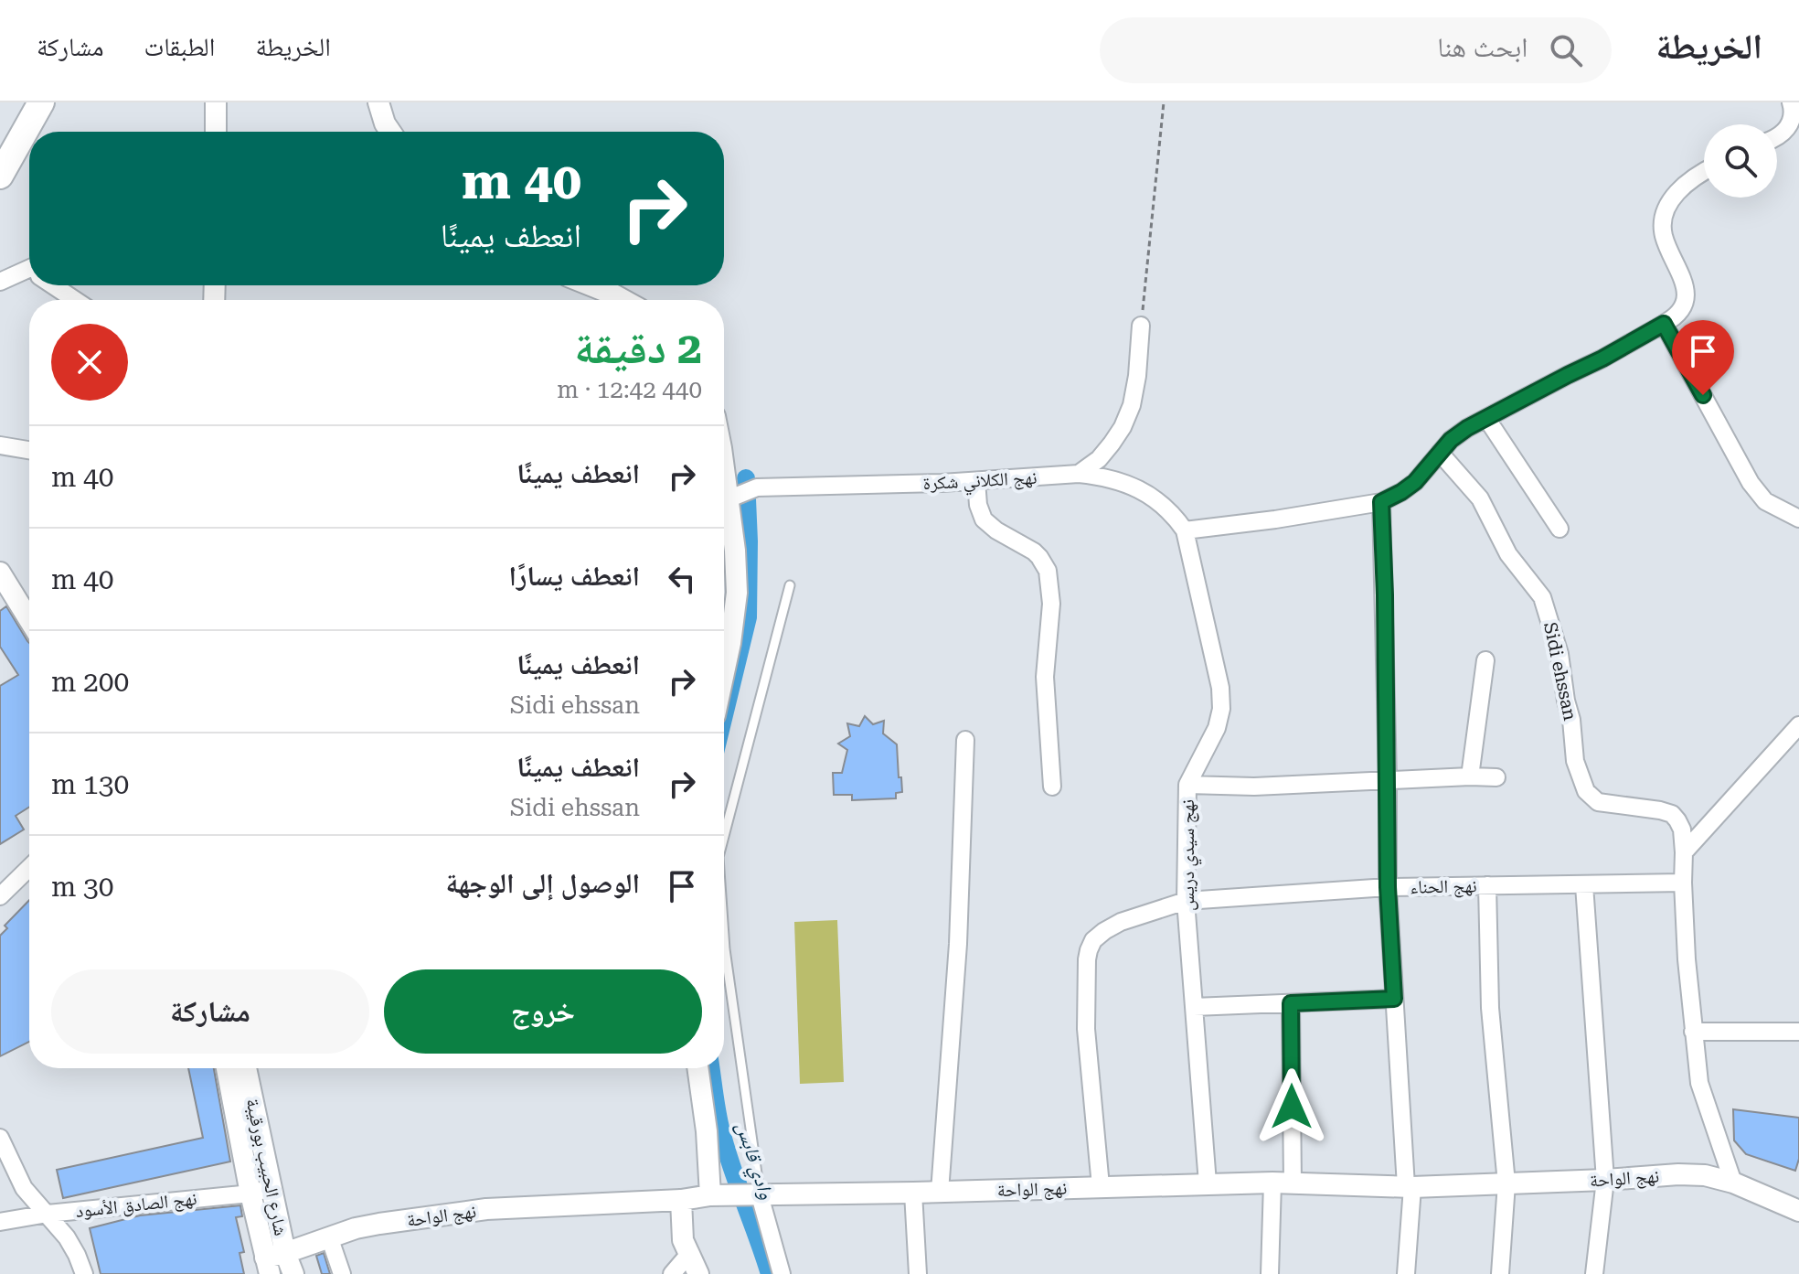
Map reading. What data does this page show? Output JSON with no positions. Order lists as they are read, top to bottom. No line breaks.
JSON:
{"streets":{"street":["نهج الكلاني شكرة","Sidi ehssan","نهج سيدي دريس","نهج الحناء","شارع الحبيب بورقيبة","نهج الواحة","نهج الصادق الأسود"]},"crossings":[["نهج الكلاني شكرة","نهج سيدي دريس"],["Sidi ehssan","نهج الحناء"],["Sidi ehssan","نهج الواحة"],["نهج سيدي دريس","نهج الحناء"],["نهج سيدي دريس","نهج الواحة"],["نهج الحناء","نهج الواحة"],["شارع الحبيب بورقيبة","نهج الواحة"],["شارع الحبيب بورقيبة","نهج الصادق الأسود"]],"water":["وادي قابس"],"page":{"header":"الخريطة","search":"ابحث هنا","nav":["الخريطة","الطبقات","مشاركة"],"turn":["40 m","انعطف يمينًا"],"heading":["2 دقيقة","440 m · 12:42"],"list":[{"name":"انعطف يمينًا","value":"40 m"},{"name":"انعطف يسارًا","value":"40 m"},{"name":"انعطف يمينًا","note":"Sidi ehssan","value":"200 m"},{"name":"انعطف يمينًا","note":"Sidi ehssan","value":"130 m"},{"name":"الوصول إلى الوجهة","value":"30 m"}],"buttons":["خروج","مشاركة"]}}
